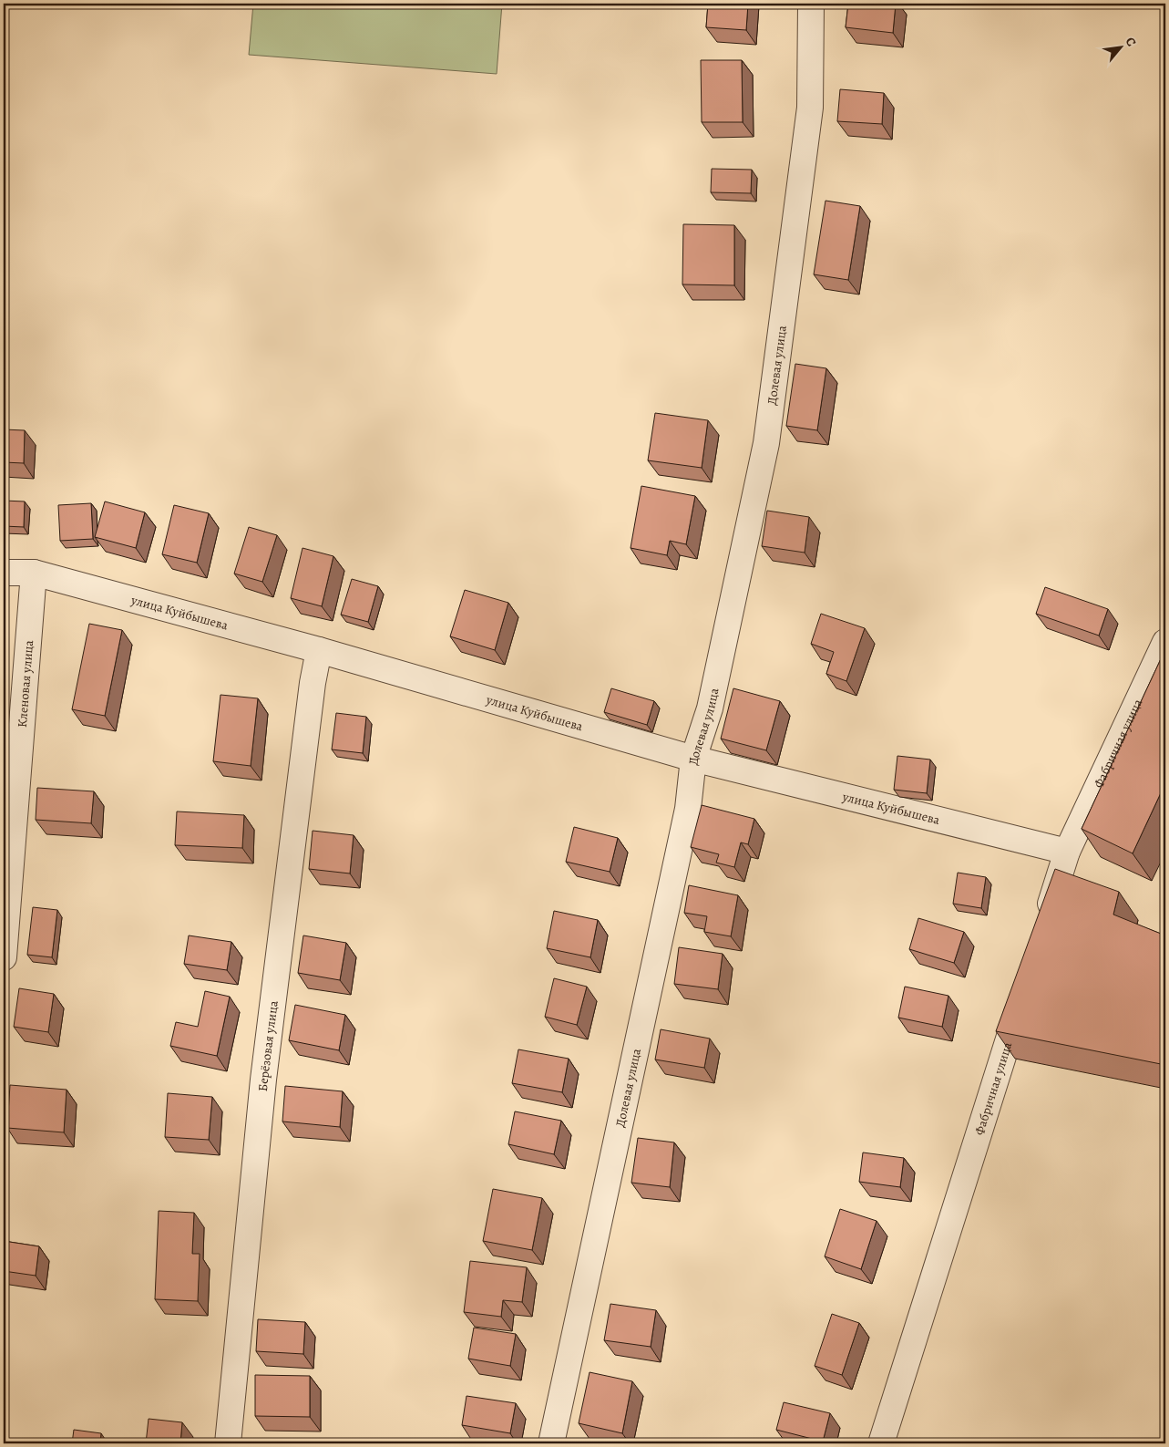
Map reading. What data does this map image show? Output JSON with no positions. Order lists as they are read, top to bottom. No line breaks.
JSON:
{"streets":{"street":["Долевая улица","улица Куйбышева","Кленовая улица","Фабричная улица","Берёзовая улица"]},"crossings":[["Долевая улица","улица Куйбышева"],["улица Куйбышева","Кленовая улица"],["улица Куйбышева","Фабричная улица"],["улица Куйбышева","Берёзовая улица"]],"north":"top right"}
